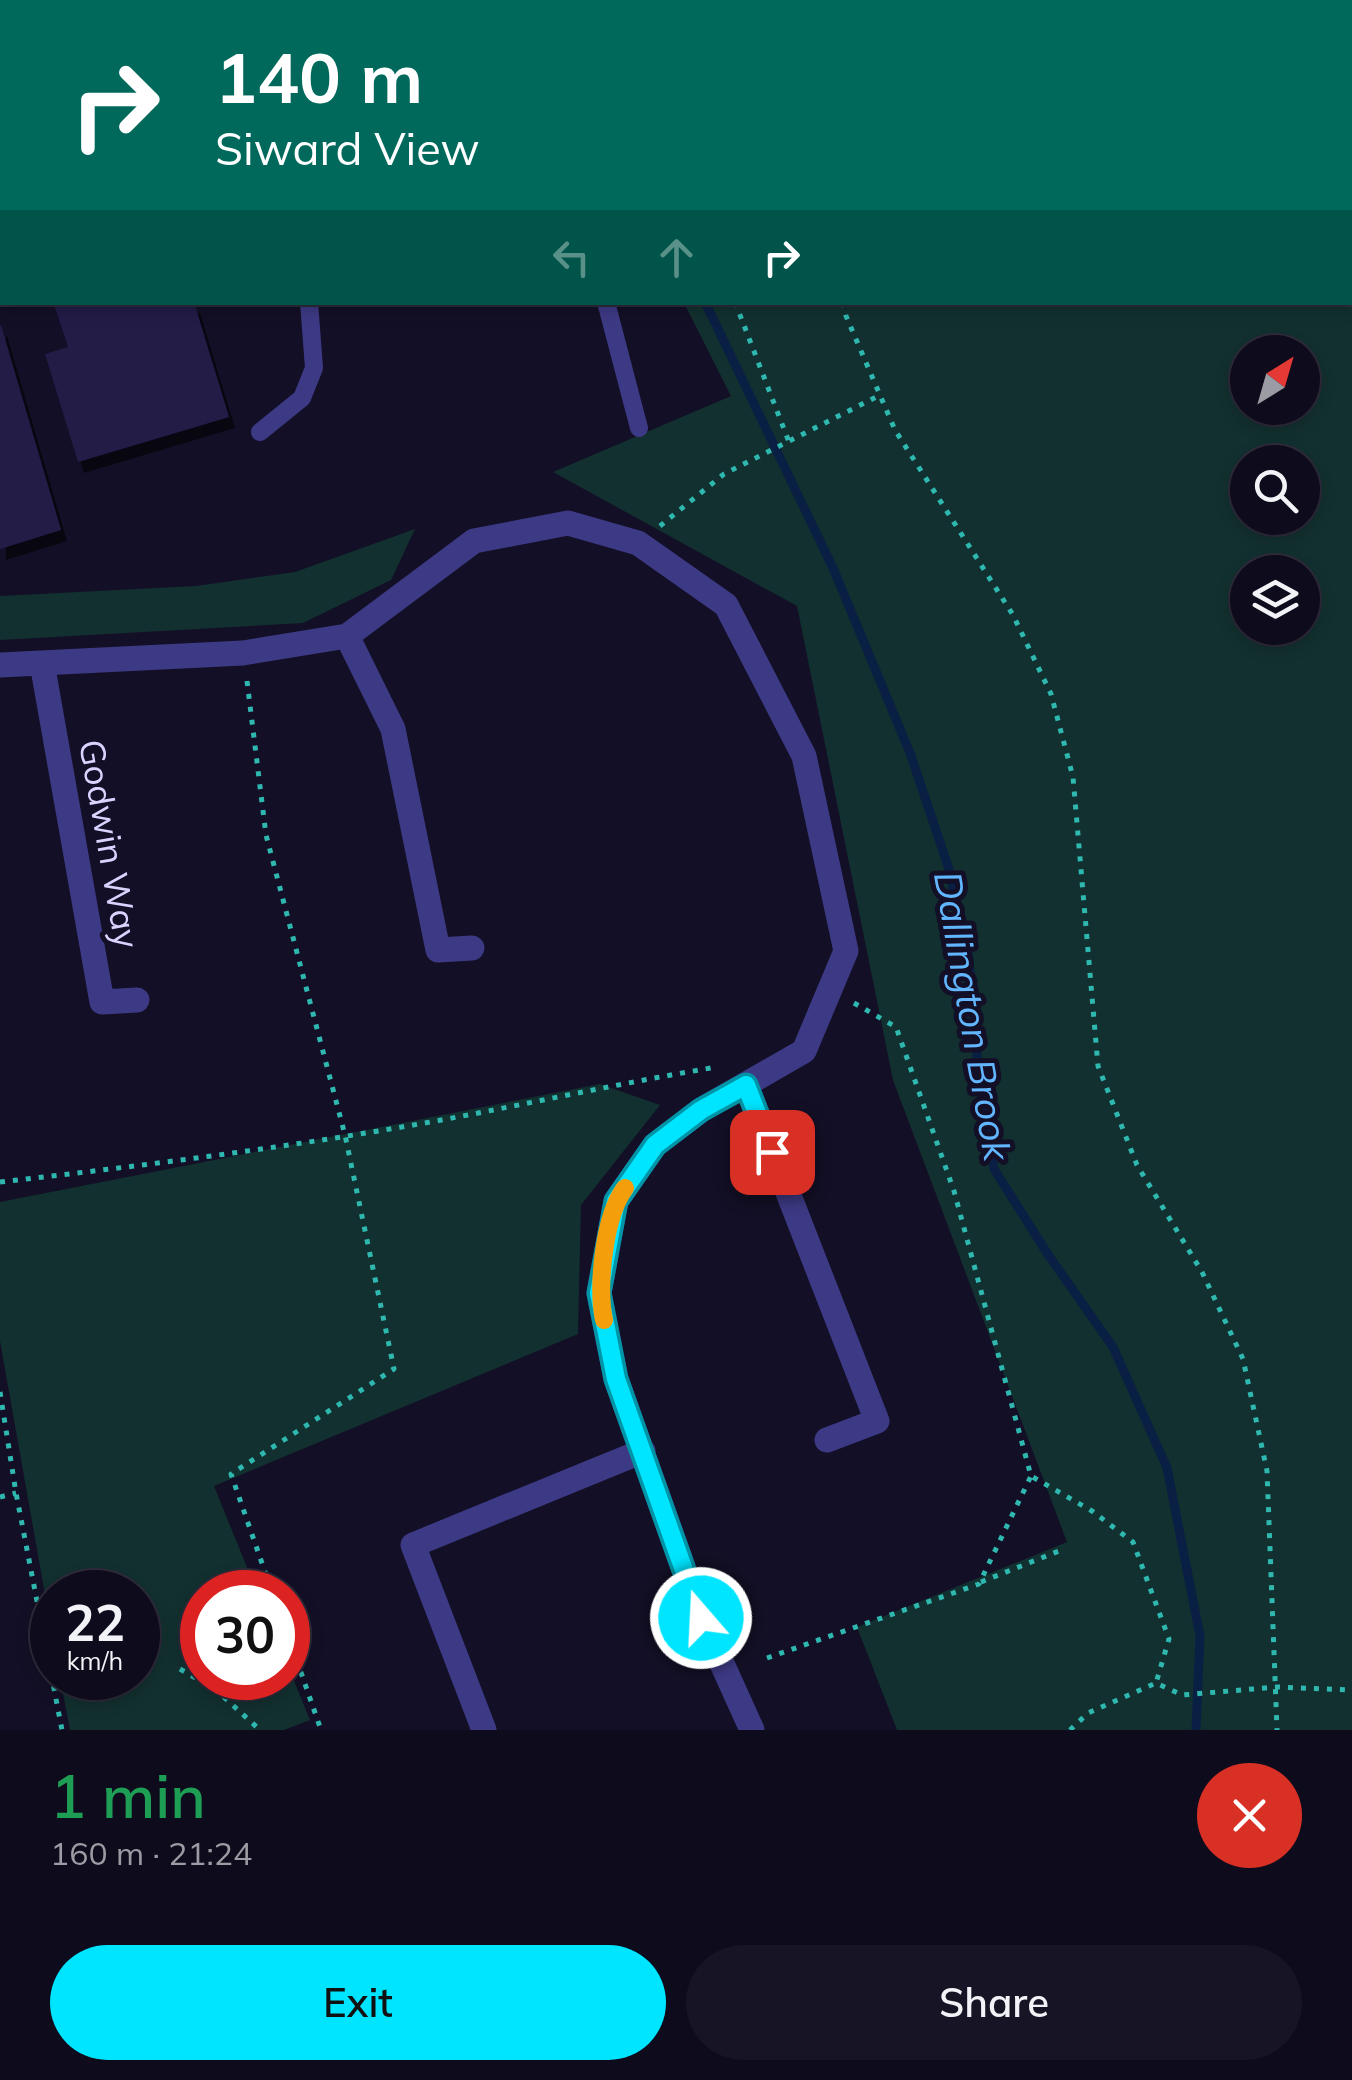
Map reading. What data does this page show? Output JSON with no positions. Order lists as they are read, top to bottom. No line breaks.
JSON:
{"streets":{"street":["Godwin Way"]},"water":["Dallington Brook"],"north":"top right","page":{"turn":["140 m","Siward View"],"speed":"22 km/h","limit":"30","heading":["1 min","160 m · 21:24"],"buttons":["Exit","Share"]}}
